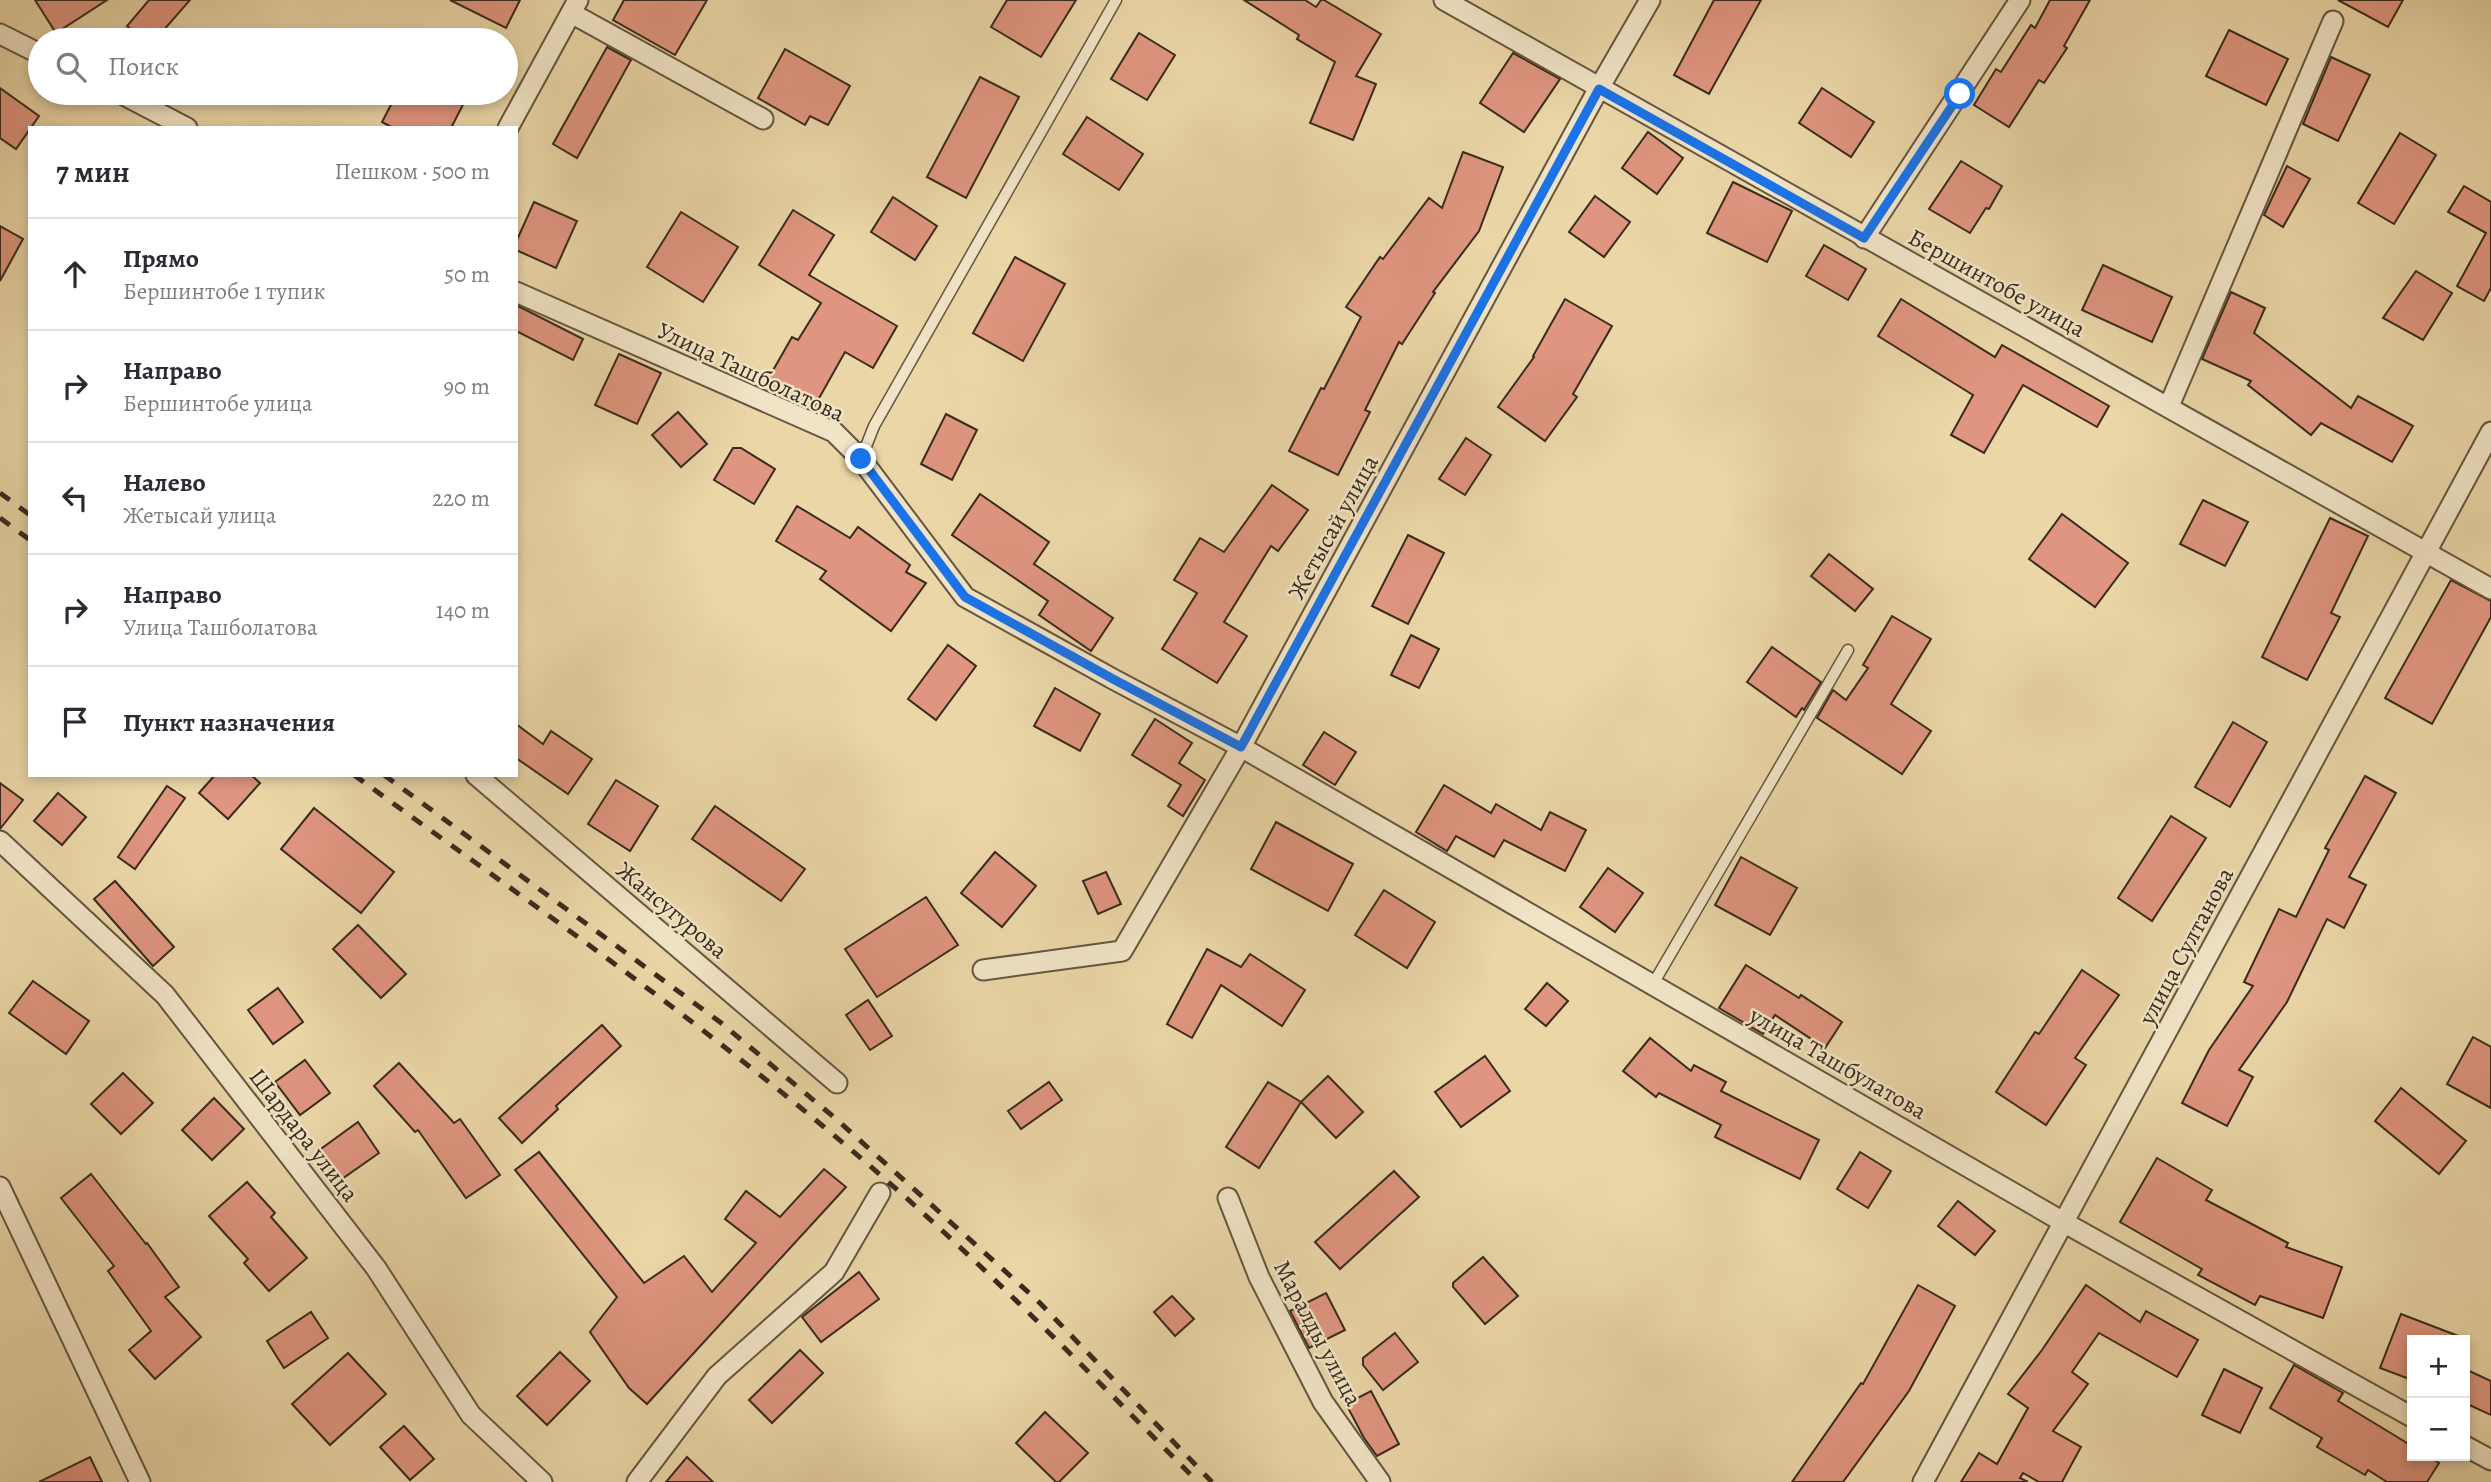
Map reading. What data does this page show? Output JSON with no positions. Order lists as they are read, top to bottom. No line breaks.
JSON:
{"streets":{"street":["Бершинтобе улица","Улица Ташболатова","Жетысай улица","Жансугурова","улица Султанова","улица Ташбулатова","Шардара улица","Маралды улица"]},"crossings":[["Бершинтобе улица","Жетысай улица"],["Бершинтобе улица","улица Султанова"],["Улица Ташболатова","Жетысай улица"],["Улица Ташболатова","улица Ташбулатова"],["Жетысай улица","улица Ташбулатова"],["улица Султанова","улица Ташбулатова"]],"page":{"search":"Поиск","heading":["7 мин","Пешком · 500 m"],"list":[["Прямо","Бершинтобе 1 тупик","50 m"],["Направо","Бершинтобе улица","90 m"],["Налево","Жетысай улица","220 m"],["Направо","Улица Ташболатова","140 m"],"Пункт назначения"],"map_buttons":["+","−"]}}
